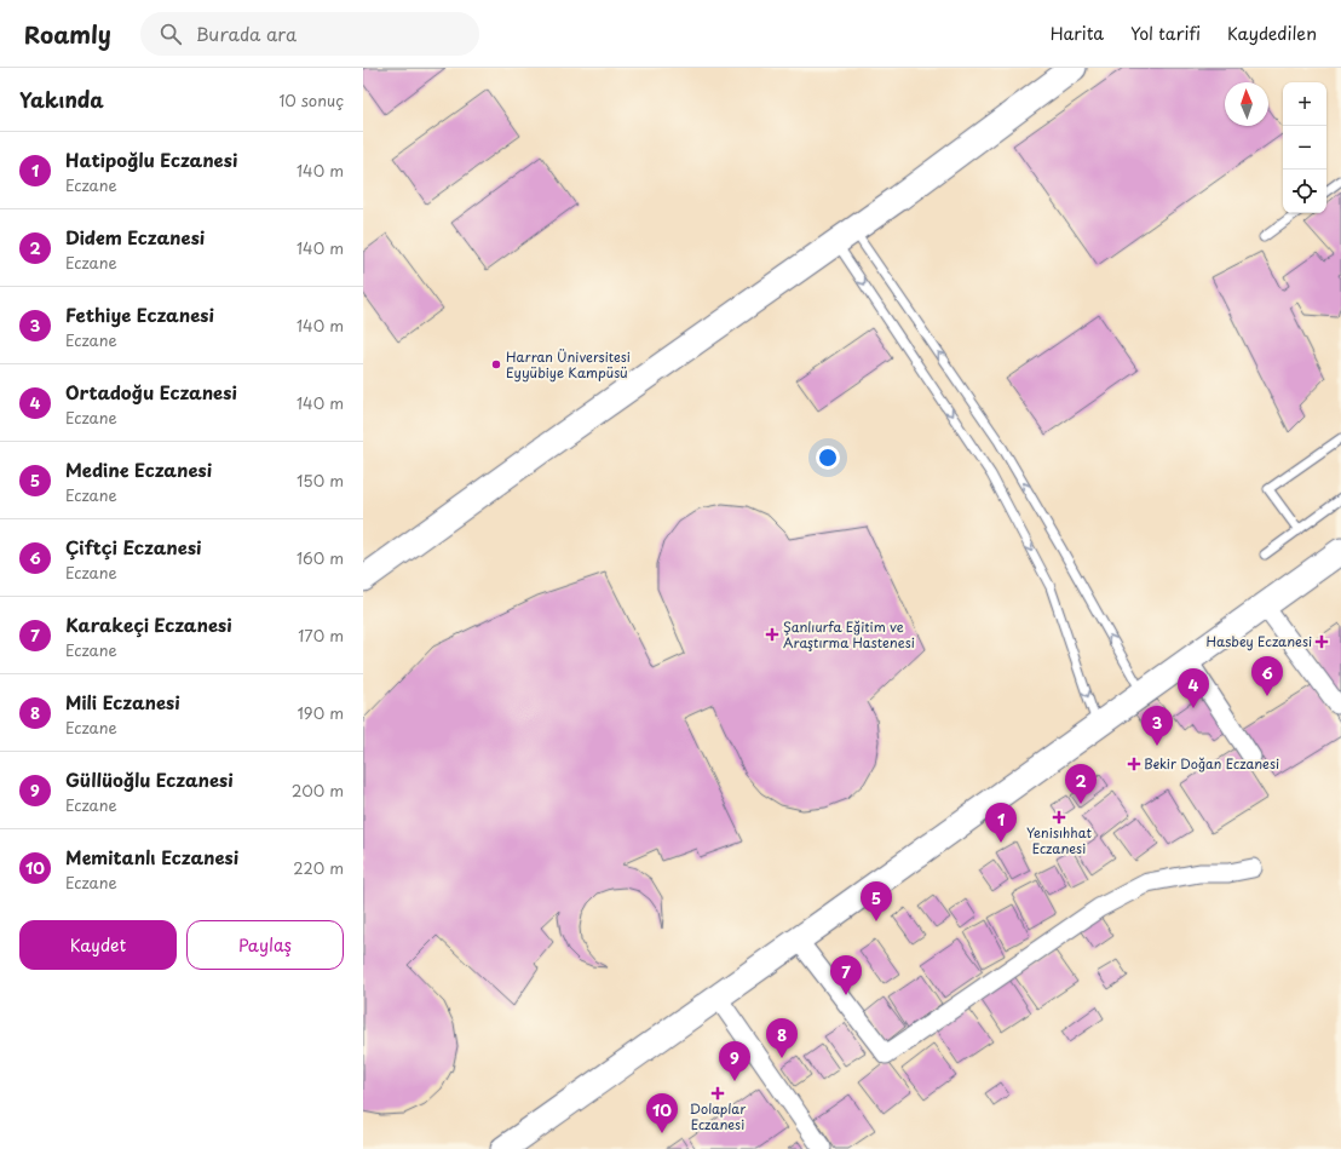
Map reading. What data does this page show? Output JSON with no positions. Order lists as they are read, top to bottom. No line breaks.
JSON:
{"places":{"other":["Harran Üniversitesi Eyyübiye Kampüsü"],"health":["Şanlıurfa Eğitim ve Araştırma Hastenesi","Hasbey Eczanesi","Bekir Doğan Eczanesi","Yenisıhhat Eczanesi","Dolaplar Eczanesi"]},"north":"top","page":{"header":"Roamly","search":"Burada ara","nav":["Harita","Yol tarifi","Kaydedilen"],"heading":["Yakında","10 sonuç"],"map_buttons":["+","−"],"list":[{"mark":"1","name":"Hatipoğlu Eczanesi","note":"Eczane","value":"140 m"},{"mark":"2","name":"Didem Eczanesi","note":"Eczane","value":"140 m"},{"mark":"3","name":"Fethiye Eczanesi","note":"Eczane","value":"140 m"},{"mark":"4","name":"Ortadoğu Eczanesi","note":"Eczane","value":"140 m"},{"mark":"5","name":"Medine Eczanesi","note":"Eczane","value":"150 m"},{"mark":"6","name":"Çiftçi Eczanesi","note":"Eczane","value":"160 m"},{"mark":"7","name":"Karakeçi Eczanesi","note":"Eczane","value":"170 m"},{"mark":"8","name":"Mili Eczanesi","note":"Eczane","value":"190 m"},{"mark":"9","name":"Güllüoğlu Eczanesi","note":"Eczane","value":"200 m"},{"mark":"10","name":"Memitanlı Eczanesi","note":"Eczane","value":"220 m"}],"pins":["6","4","3","2","1","5","7","8","9","10"],"buttons":["Kaydet","Paylaş"]}}
